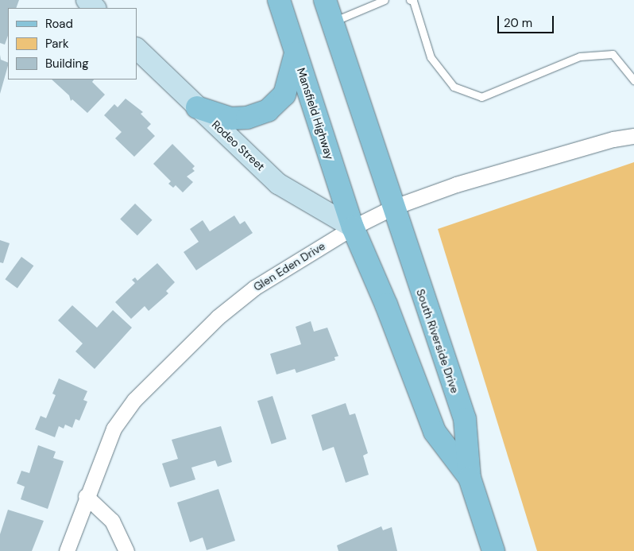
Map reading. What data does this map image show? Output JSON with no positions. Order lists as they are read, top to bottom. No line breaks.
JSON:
{"streets":{"main road":["Mansfield Highway","South Riverside Drive"],"street":["Rodeo Street","Glen Eden Drive"]},"crossings":[["Mansfield Highway","Rodeo Street"],["Mansfield Highway","Glen Eden Drive"],["Mansfield Highway","South Riverside Drive"],["Rodeo Street","Glen Eden Drive"],["Rodeo Street","South Riverside Drive"],["Glen Eden Drive","South Riverside Drive"]],"legend":["Road","Park","Building"],"scale_bar":"20 m"}
